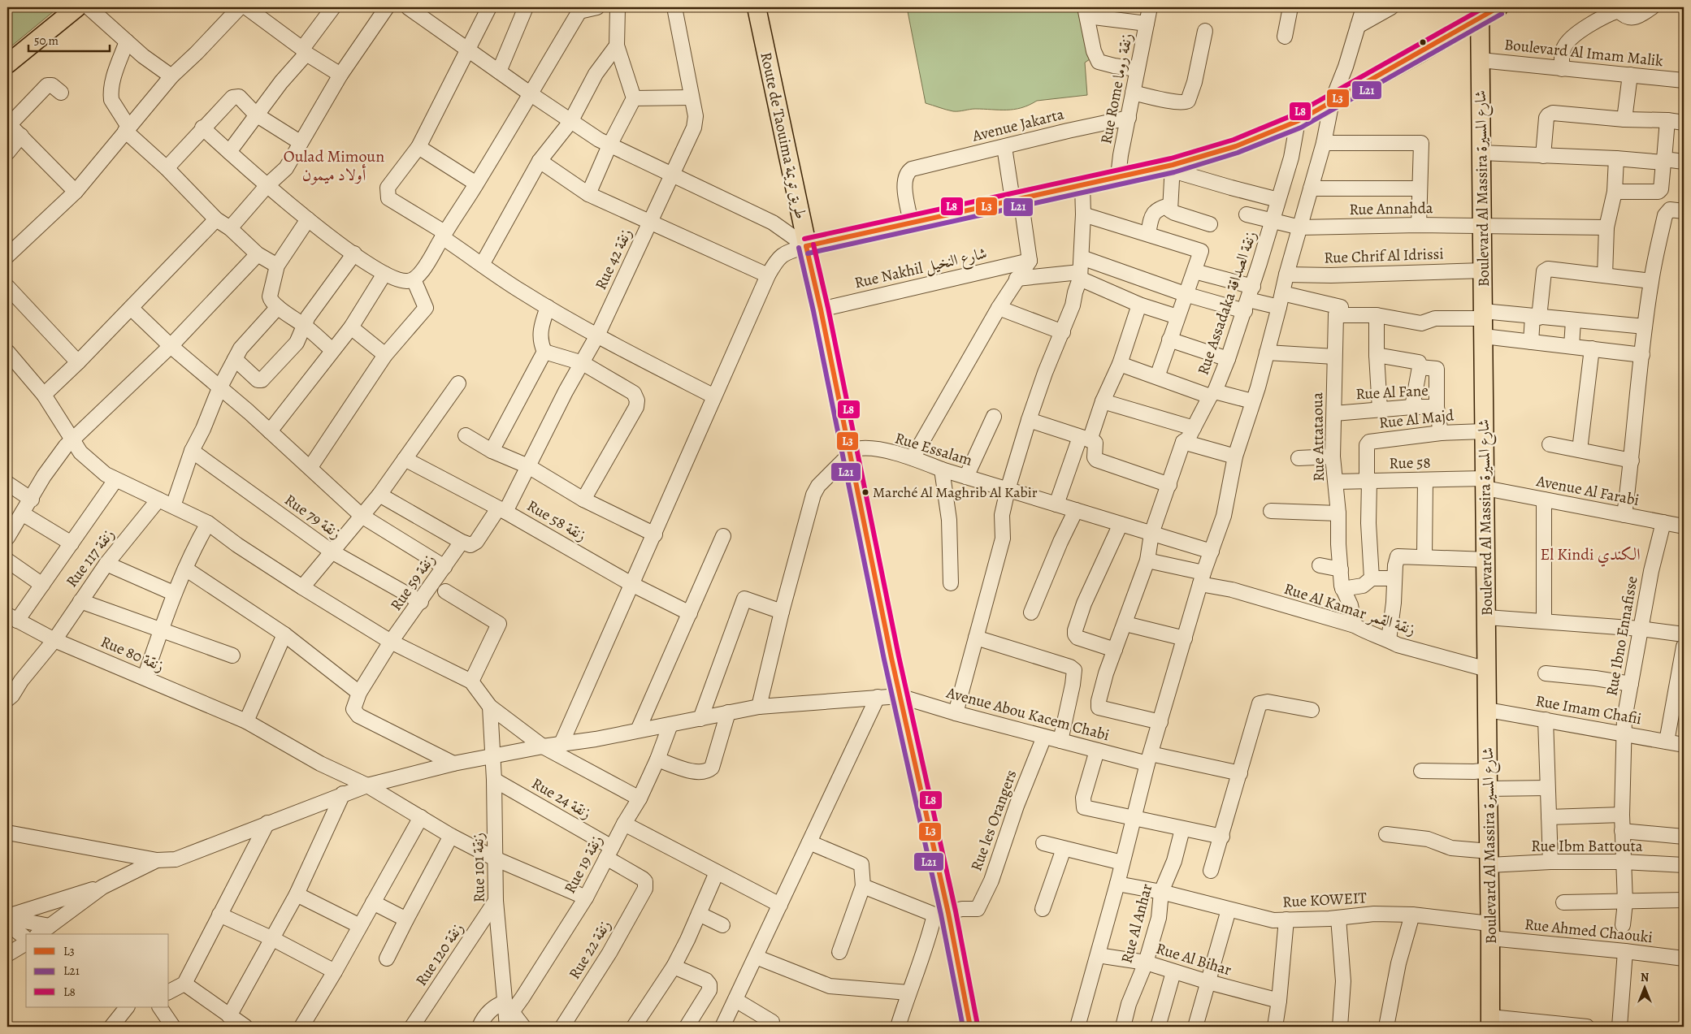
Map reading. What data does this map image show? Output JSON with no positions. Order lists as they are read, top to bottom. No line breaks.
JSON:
{"streets":{"main road":["Route de Taouima طريق تويمة","Boulevard Al Massira شارع المسيرة"],"street":["Boulevard Al Imam Malik","Rue Rome زنقة روما","Avenue Jakarta","Rue Annahda","Rue Chrif Al Idrissi","Rue 42 زنقة","Rue Nakhil شارع النخيل","Rue Assadaka زنقة الصداقة","Rue Al Fane","Rue Al Majd","Rue Attataoua","Rue Essalam","Rue 58","Avenue Al Farabi","Rue 79 زنقة","Rue 58 زنقة","Rue 117 زنقة","Rue 59 زنقة","Rue Al Kamar زنقة القمر","Rue Ibno Ennafisse","Rue 80 زنقة","Rue Imam Chafii","Avenue Abou Kacem Chabi","Rue 24 زنقة","Rue les Orangers","Rue Ibm Battouta","Rue 19 زنقة","Rue 101 زنقة","Rue KOWEIT","Rue Al Anhar","Rue Ahmed Chaouki","Rue 22 زنقة","Rue 120 زنقة","Rue Al Bihar"]},"crossings":[["Boulevard Al Imam Malik","Boulevard Al Massira شارع المسيرة"],["Rue Rome زنقة روما","Avenue Jakarta"],["Route de Taouima طريق تويمة","Rue Nakhil شارع النخيل"],["Route de Taouima طريق تويمة","Rue Essalam"],["Route de Taouima طريق تويمة","Avenue Abou Kacem Chabi"],["Route de Taouima طريق تويمة","Rue les Orangers"],["Boulevard Al Massira شارع المسيرة","Rue Annahda"],["Boulevard Al Massira شارع المسيرة","Rue Chrif Al Idrissi"],["Boulevard Al Massira شارع المسيرة","Rue Al Majd"],["Boulevard Al Massira شارع المسيرة","Rue 58"],["Boulevard Al Massira شارع المسيرة","Avenue Al Farabi"],["Boulevard Al Massira شارع المسيرة","Rue Al Kamar زنقة القمر"],["Boulevard Al Massira شارع المسيرة","Rue Imam Chafii"],["Boulevard Al Massira شارع المسيرة","Rue Ibm Battouta"],["Boulevard Al Massira شارع المسيرة","Rue KOWEIT"],["Boulevard Al Massira شارع المسيرة","Rue Ahmed Chaouki"],["Rue Annahda","Rue Assadaka زنقة الصداقة"],["Rue 42 زنقة","Rue 58 زنقة"],["Rue 42 زنقة","Rue 59 زنقة"],["Rue Assadaka زنقة الصداقة","Rue Essalam"],["Rue Assadaka زنقة الصداقة","Rue Al Kamar زنقة القمر"],["Rue Al Fane","Rue Al Majd"],["Rue Al Fane","Rue Attataoua"],["Rue Al Majd","Rue 58"],["Rue Attataoua","Rue 58"],["Rue Attataoua","Rue Al Kamar زنقة القمر"],["Rue 58","Avenue Al Farabi"],["Avenue Al Farabi","Rue Ibno Ennafisse"],["Rue 79 زنقة","Rue 59 زنقة"],["Rue 117 زنقة","Rue 80 زنقة"],["Rue 59 زنقة","Avenue Abou Kacem Chabi"],["Rue Ibno Ennafisse","Rue Imam Chafii"],["Rue Ibno Ennafisse","Rue Ibm Battouta"],["Rue 80 زنقة","Avenue Abou Kacem Chabi"],["Rue 80 زنقة","Rue 19 زنقة"],["Rue 80 زنقة","Rue 101 زنقة"],["Avenue Abou Kacem Chabi","Rue les Orangers"],["Avenue Abou Kacem Chabi","Rue 19 زنقة"],["Avenue Abou Kacem Chabi","Rue 101 زنقة"],["Rue 24 زنقة","Rue 19 زنقة"],["Rue 24 زنقة","Rue 101 زنقة"],["Rue 24 زنقة","Rue 22 زنقة"],["Rue 19 زنقة","Rue 101 زنقة"],["Rue 101 زنقة","Rue 120 زنقة"],["Rue KOWEIT","Rue Al Anhar"],["Rue KOWEIT","Rue Ahmed Chaouki"],["Rue Al Anhar","Rue Al Bihar"]],"districts":["Oulad Mimoun أولاد ميمون","El Kindi الكندي"],"places":["Marché Al Maghrib Al Kabir"],"lines":["transit line L3","transit line L8","transit line L21"],"legend":["L3","L21","L8"],"scale_bar":"50 m","north":"top"}
